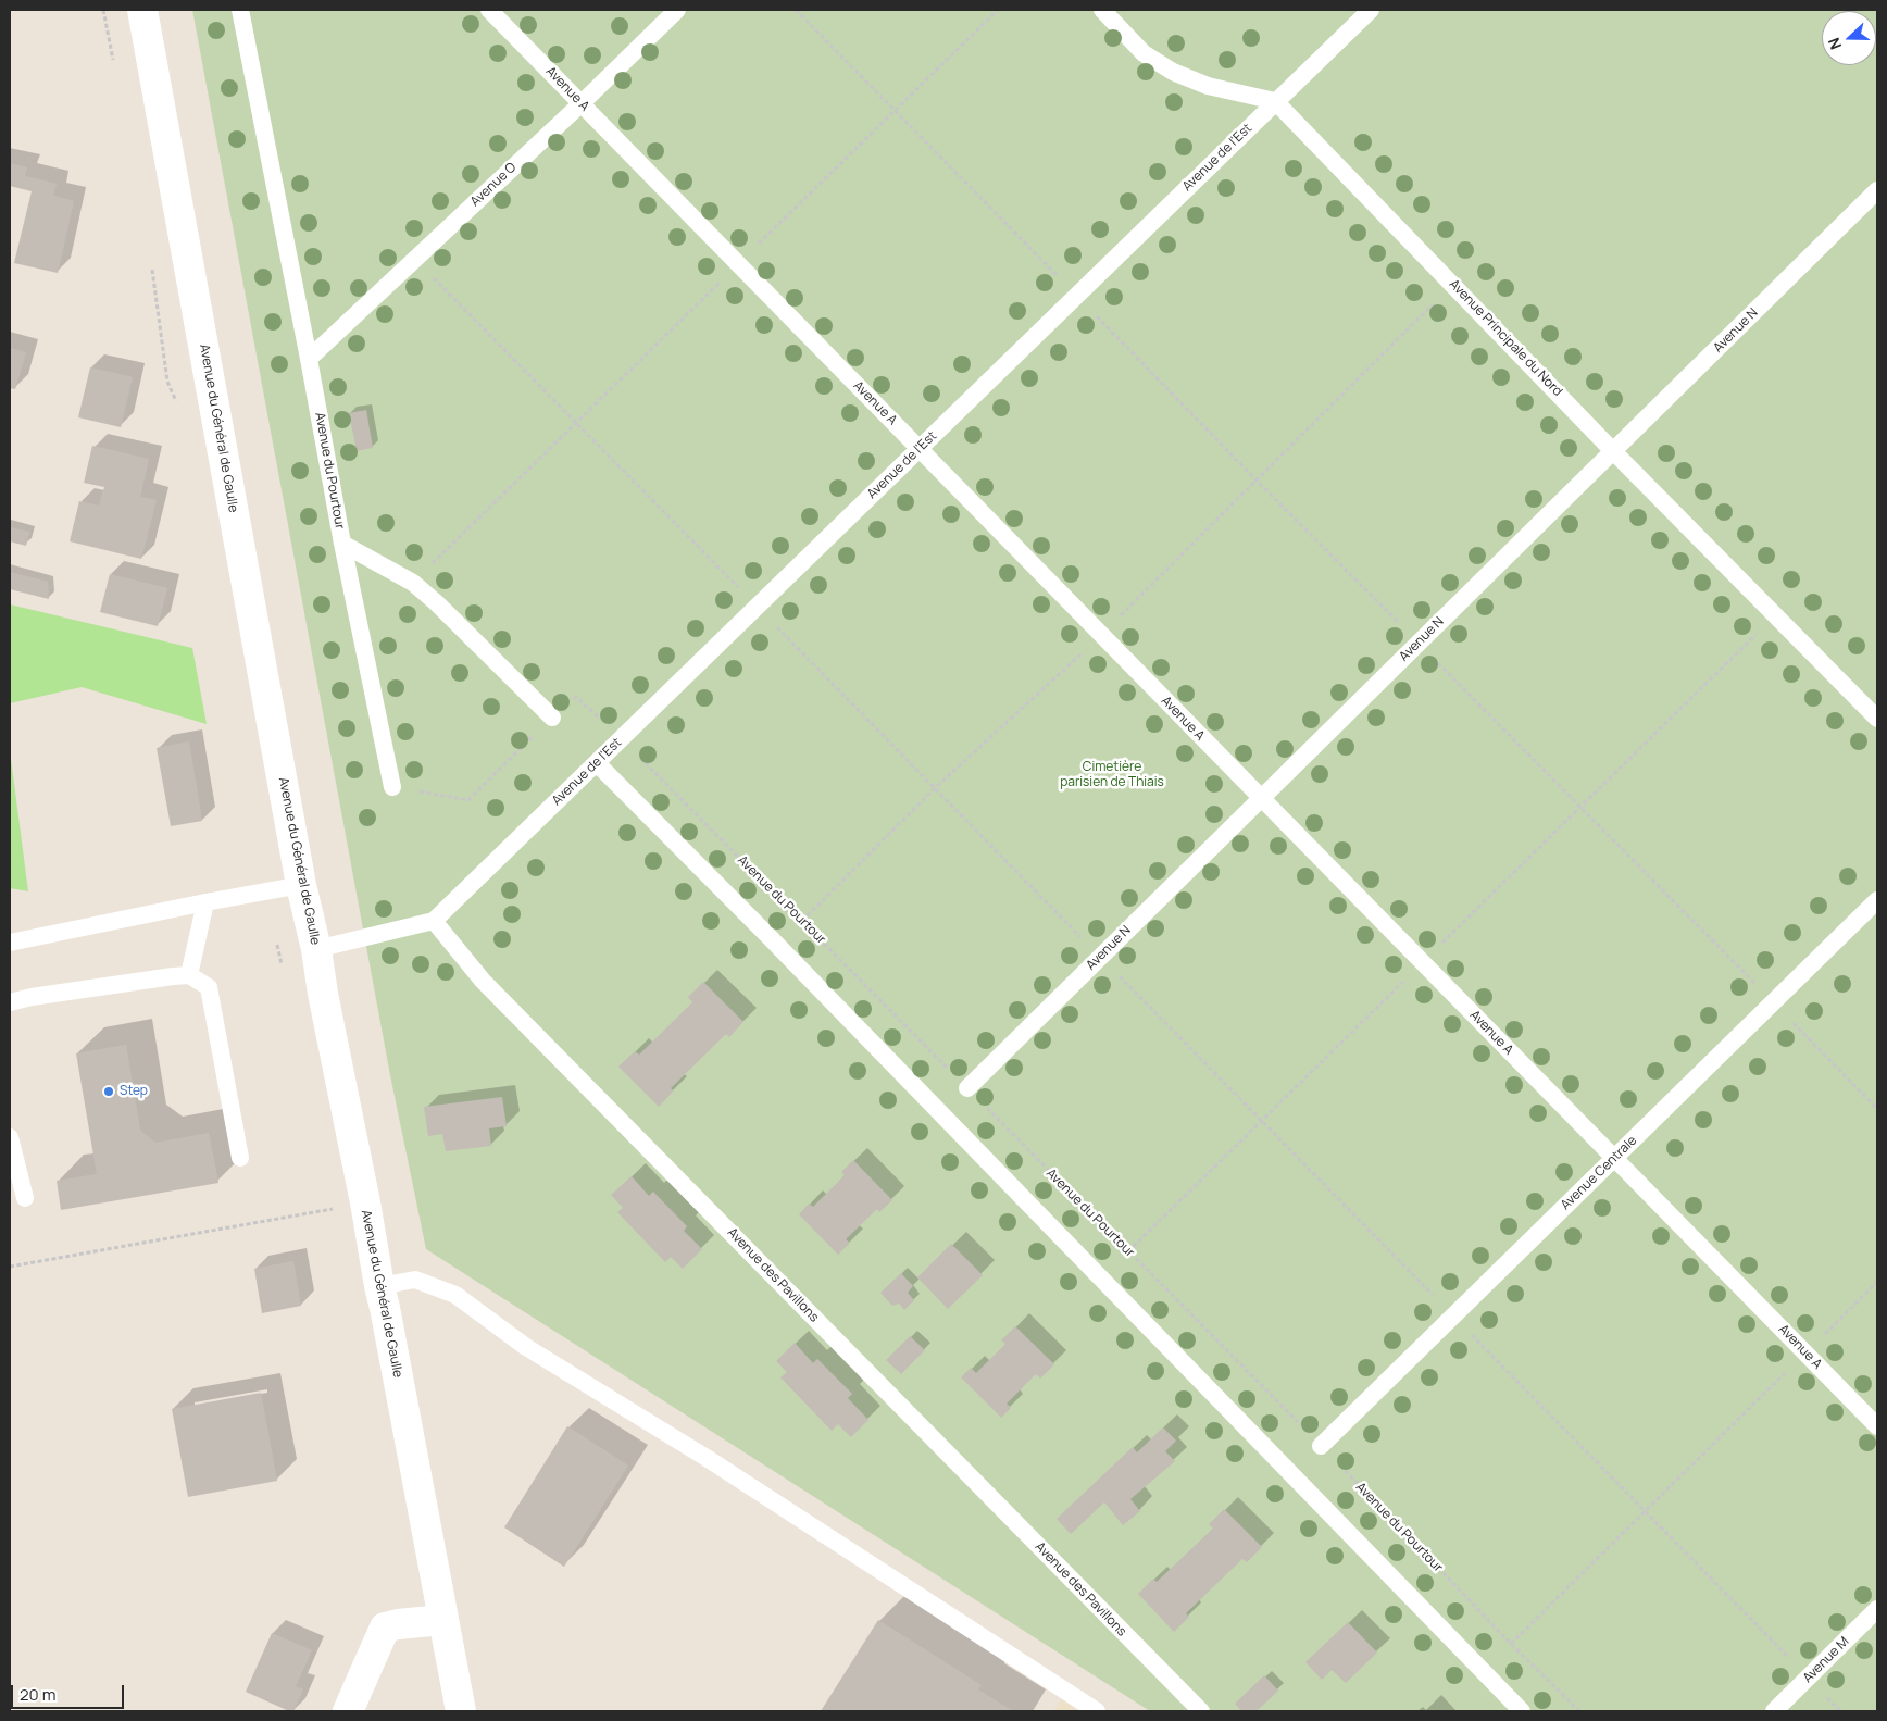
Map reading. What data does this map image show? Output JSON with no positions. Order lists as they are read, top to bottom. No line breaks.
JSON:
{"streets":{"main road":["Avenue du Général de Gaulle"],"lane":["Avenue A","Avenue de l'Est","Avenue O","Avenue N","Avenue Principale du Nord","Avenue du Pourtour","Avenue Centrale","Avenue des Pavillons","Avenue M"]},"crossings":[["Avenue A","Avenue de l'Est"],["Avenue A","Avenue O"],["Avenue A","Avenue N"],["Avenue A","Avenue Centrale"],["Avenue de l'Est","Avenue Principale du Nord"],["Avenue de l'Est","Avenue du Pourtour"],["Avenue de l'Est","Avenue des Pavillons"],["Avenue O","Avenue du Pourtour"],["Avenue N","Avenue Principale du Nord"],["Avenue N","Avenue du Pourtour"],["Avenue du Pourtour","Avenue Centrale"]],"parks":["Cimetière parisien de Thiais"],"places":["Step"],"scale_bar":"20 m","north":"left"}
